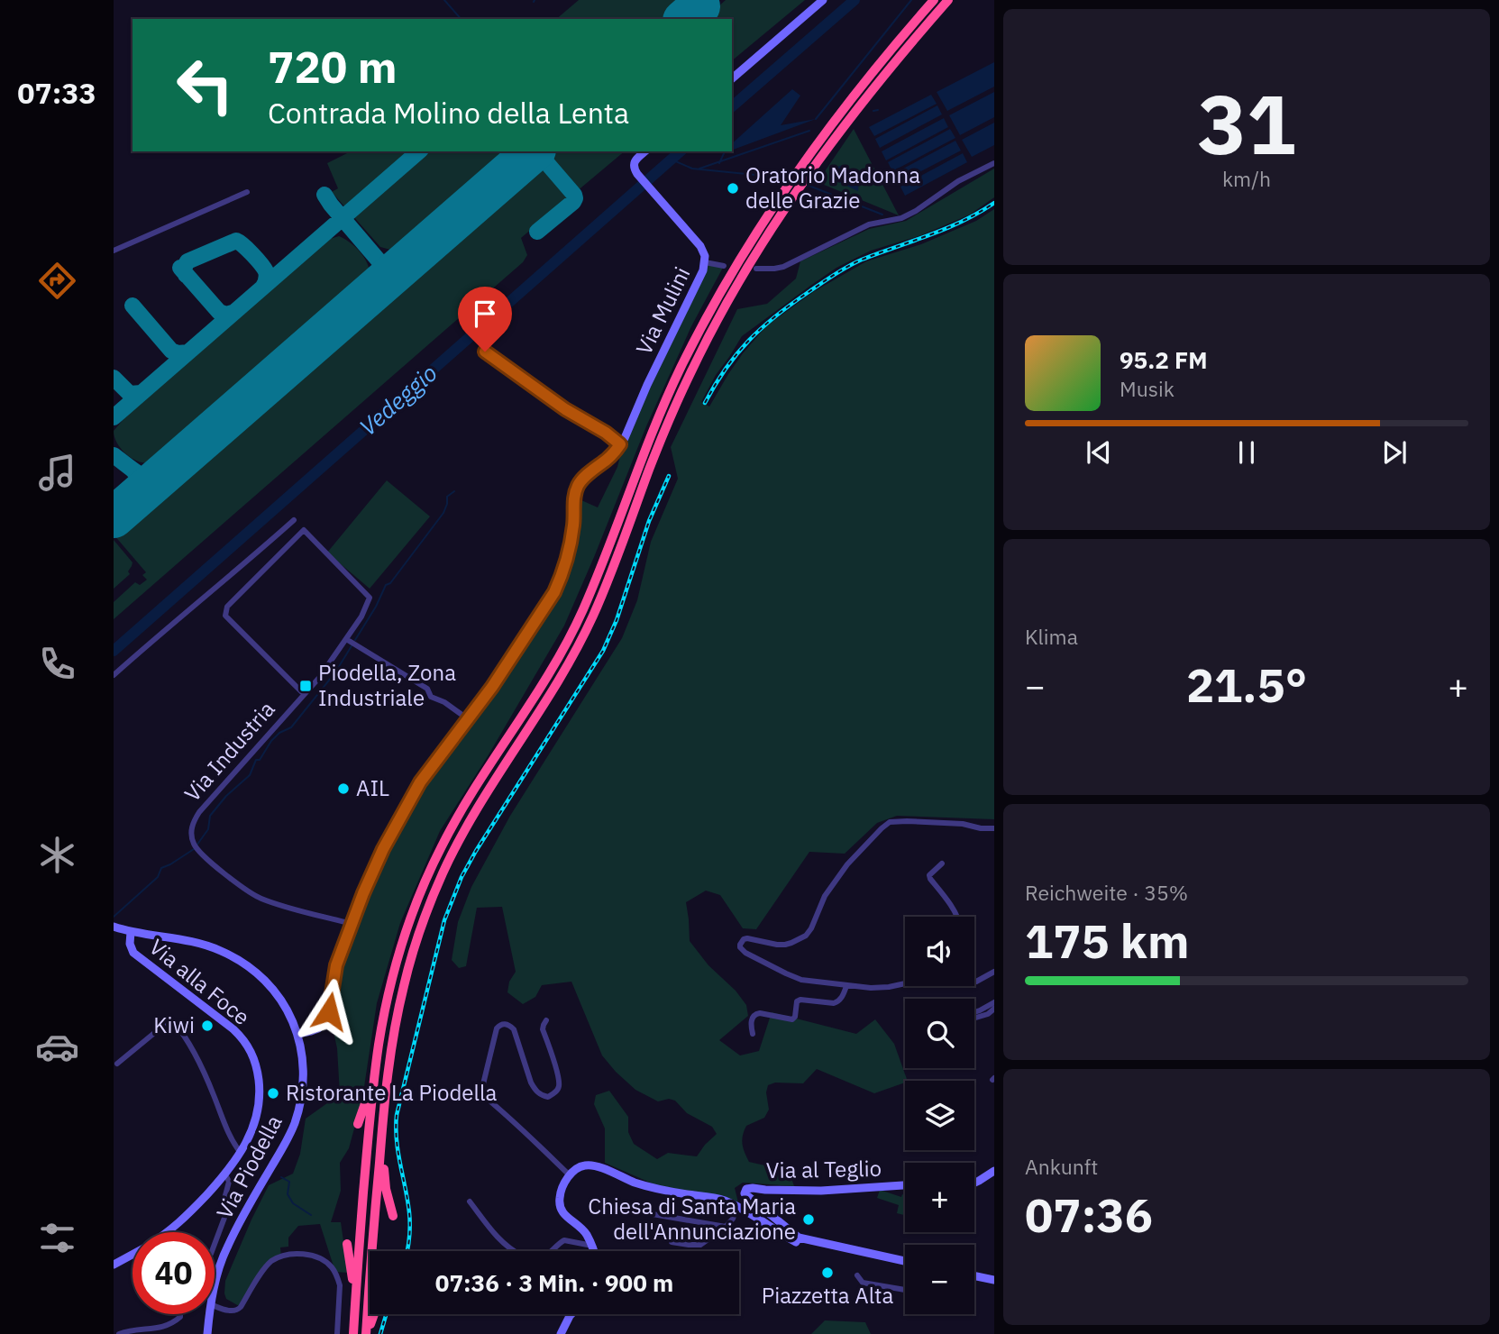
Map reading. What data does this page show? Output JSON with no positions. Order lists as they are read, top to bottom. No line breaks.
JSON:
{"streets":{"street":["Via Mulini","Via Industria","Via alla Foce","Via Piodella","Via al Teglio"]},"crossings":[["Via alla Foce","Via Piodella"]],"water":["Vedeggio"],"places":{"other":["Oratorio Madonna delle Grazie","AIL","Kiwi","Ristorante La Piodella","Chiesa di Santa Maria dell'Annunciazione","Piazzetta Alta"],"transit":["Piodella, Zona Industriale"]},"page":{"tabs":"07:33","tile":[["31","km/h"],"Klima",["Reichweite · 35%","175 km"],["Ankunft","07:36"]],"turn":["720 m","Contrada Molino della Lenta"],"song":["95.2 FM","Musik"],"heat":["−","21.5°","+"],"map_buttons":["+","−"],"limit":"40","trip":"07:36 · 3 Min. · 900 m"}}
